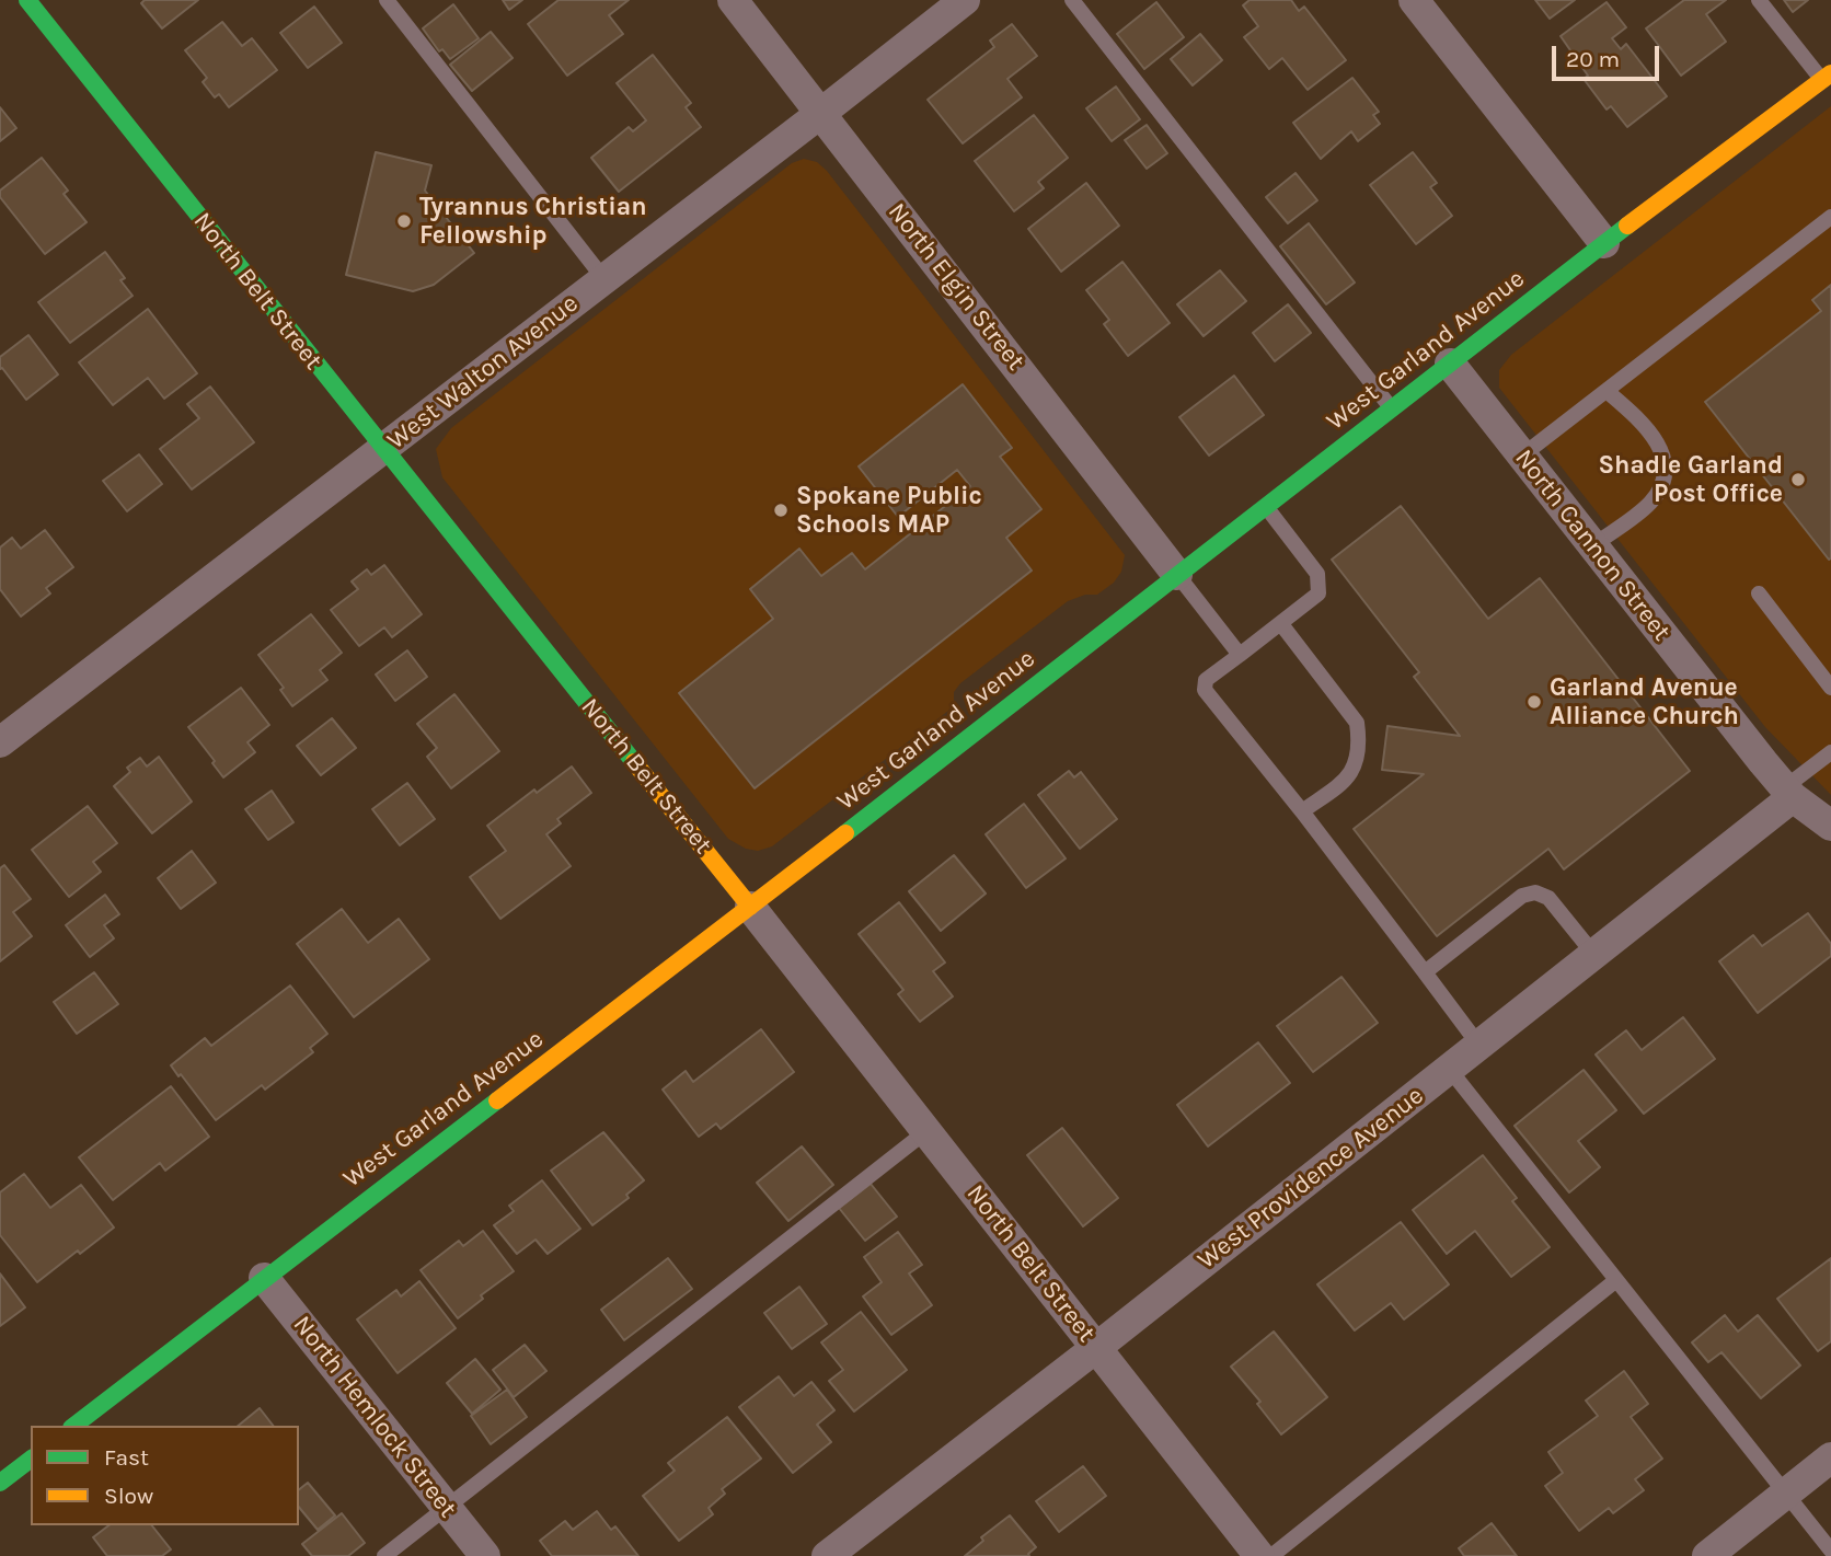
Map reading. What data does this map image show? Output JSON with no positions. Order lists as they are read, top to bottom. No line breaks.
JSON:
{"streets":{"street":["North Elgin Street","North Belt Street","West Garland Avenue","West Walton Avenue","North Cannon Street","West Providence Avenue","North Hemlock Street"]},"crossings":[["North Elgin Street","West Garland Avenue"],["North Elgin Street","West Walton Avenue"],["North Belt Street","West Garland Avenue"],["North Belt Street","West Walton Avenue"],["North Belt Street","West Providence Avenue"],["West Garland Avenue","North Cannon Street"],["West Garland Avenue","North Hemlock Street"],["North Cannon Street","West Providence Avenue"]],"places":["Tyrannus Christian Fellowship","Shadle Garland Post Office","Spokane Public Schools MAP","Garland Avenue Alliance Church"],"legend":["Fast","Slow"],"scale_bar":"20 m"}
